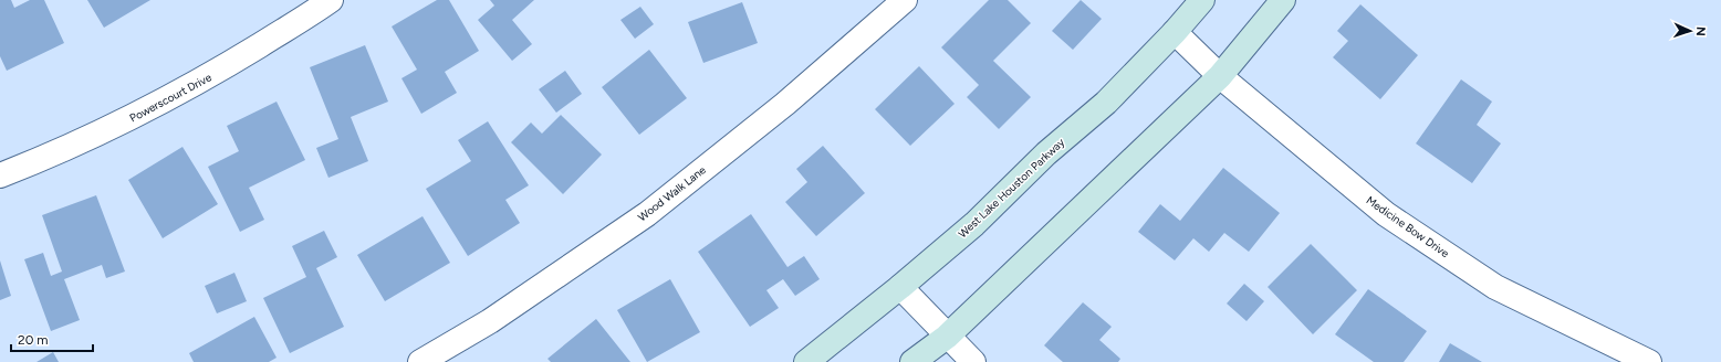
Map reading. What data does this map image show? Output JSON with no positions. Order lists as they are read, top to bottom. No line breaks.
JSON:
{"streets":{"main road":["West Lake Houston Parkway"],"street":["Powerscourt Drive","Wood Walk Lane","Medicine Bow Drive"]},"crossings":[["West Lake Houston Parkway","Medicine Bow Drive"]],"scale_bar":"20 m","north":"right"}
